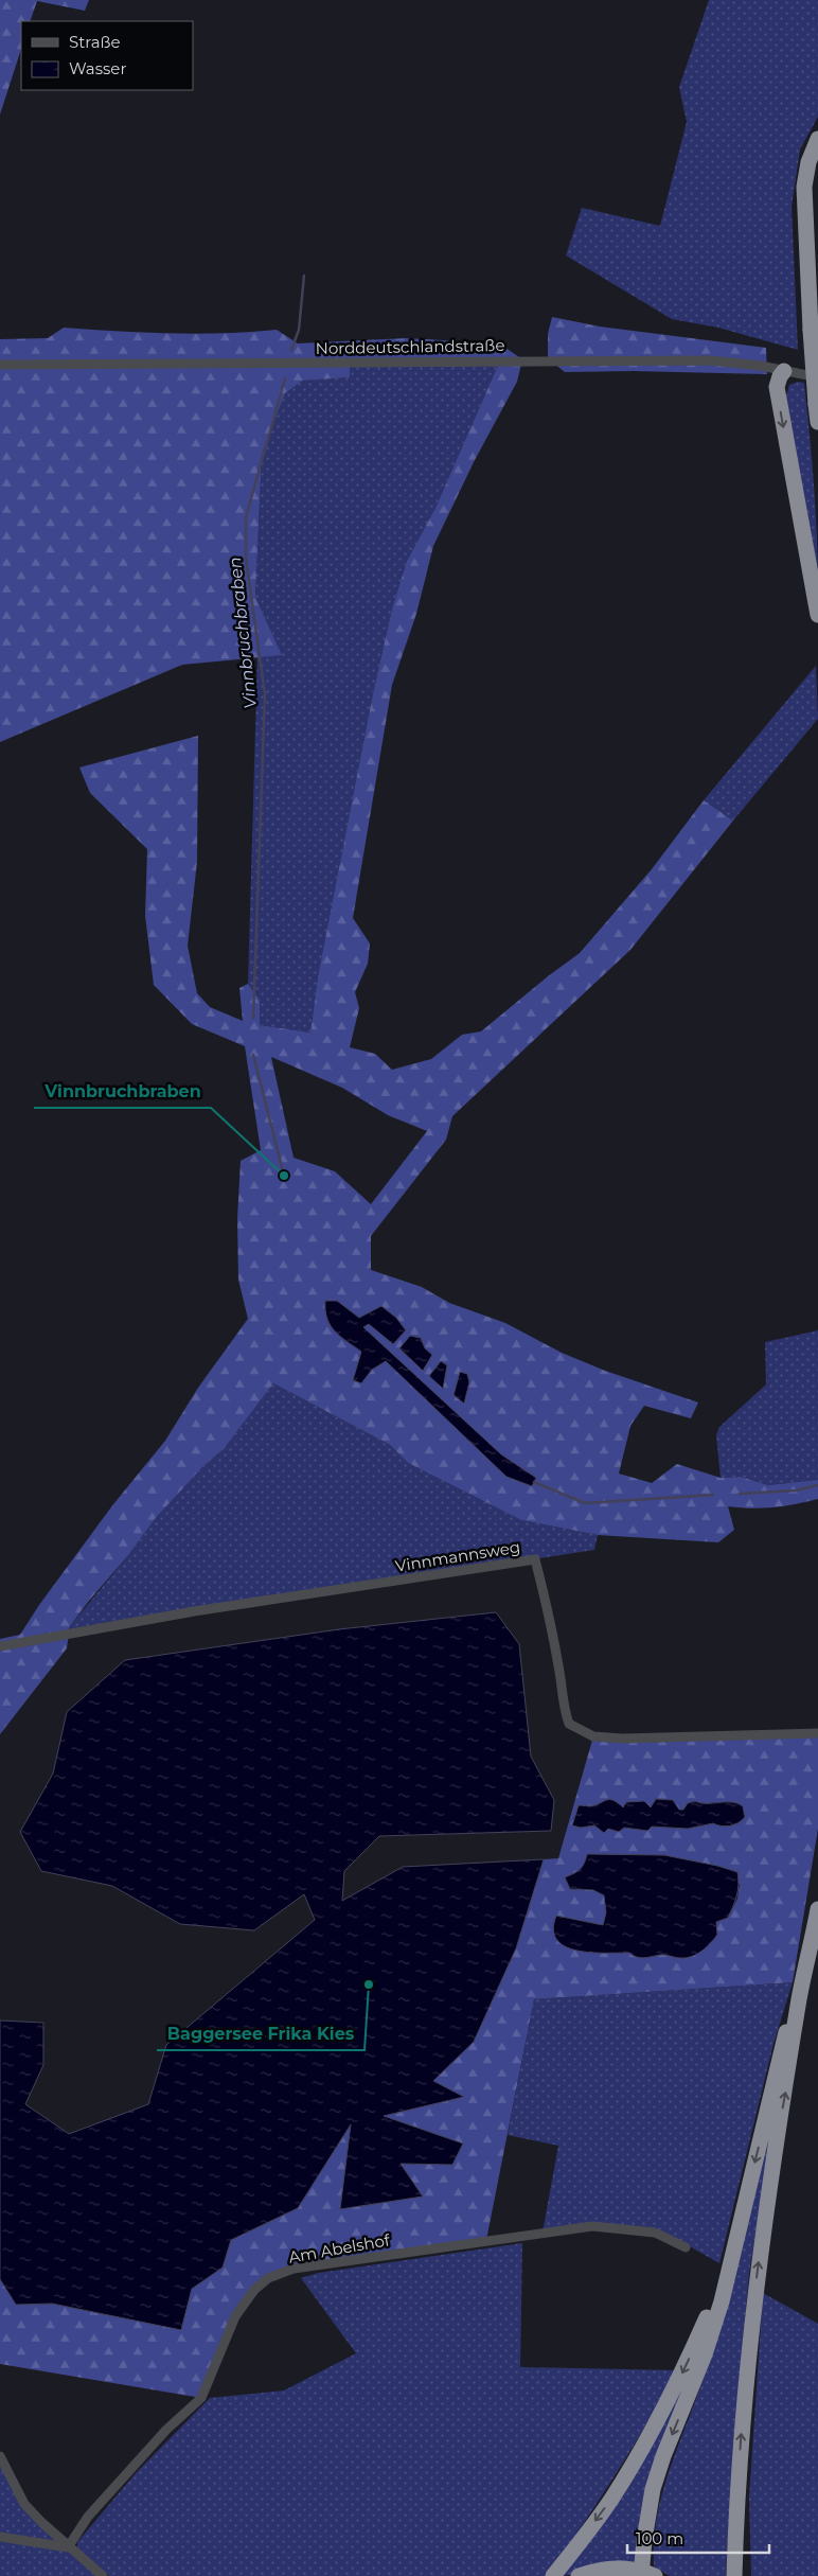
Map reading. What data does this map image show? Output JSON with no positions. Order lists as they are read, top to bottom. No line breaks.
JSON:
{"streets":{"street":["Norddeutschlandstraße","Vinnmannsweg","Am Abelshof"]},"water":["Vinnbruchbraben"],"places":["Vinnbruchbraben","Baggersee Frika Kies"],"legend":["Straße","Wasser"],"scale_bar":"100 m"}
